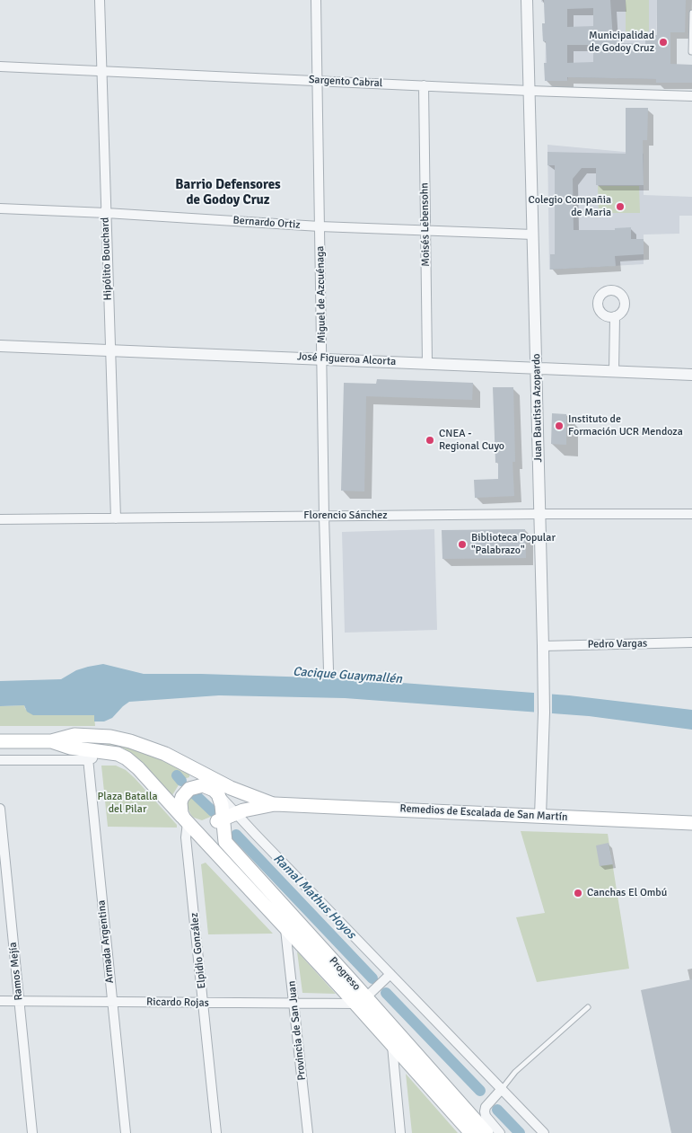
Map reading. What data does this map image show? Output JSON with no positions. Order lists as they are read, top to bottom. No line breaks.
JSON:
{"streets":{"main road":["Remedios de Escalada de San Martín","Progreso"],"street":["Sargento Cabral","Bernardo Ortiz","Moisés Lebensohn","Hipólito Bouchard","Miguel de Azcuénaga","José Figueroa Alcorta","Juan Bautista Azopardo","Florencio Sánchez","Pedro Vargas","Armada Argentina","Elpidio González","Ramos Mejía","Ricardo Rojas","Provincia de San Juan"]},"crossings":[["Sargento Cabral","Moisés Lebensohn"],["Sargento Cabral","Hipólito Bouchard"],["Sargento Cabral","Miguel de Azcuénaga"],["Sargento Cabral","Juan Bautista Azopardo"],["Bernardo Ortiz","Moisés Lebensohn"],["Bernardo Ortiz","Hipólito Bouchard"],["Bernardo Ortiz","Miguel de Azcuénaga"],["Bernardo Ortiz","Juan Bautista Azopardo"],["Moisés Lebensohn","José Figueroa Alcorta"],["Hipólito Bouchard","José Figueroa Alcorta"],["Hipólito Bouchard","Florencio Sánchez"],["Miguel de Azcuénaga","José Figueroa Alcorta"],["Miguel de Azcuénaga","Florencio Sánchez"],["José Figueroa Alcorta","Juan Bautista Azopardo"],["Juan Bautista Azopardo","Florencio Sánchez"],["Juan Bautista Azopardo","Pedro Vargas"],["Juan Bautista Azopardo","Remedios de Escalada de San Martín"],["Remedios de Escalada de San Martín","Elpidio González"],["Remedios de Escalada de San Martín","Progreso"],["Armada Argentina","Progreso"],["Armada Argentina","Ricardo Rojas"],["Elpidio González","Progreso"],["Elpidio González","Ricardo Rojas"],["Ramos Mejía","Ricardo Rojas"],["Progreso","Ricardo Rojas"],["Progreso","Provincia de San Juan"],["Ricardo Rojas","Provincia de San Juan"]],"districts":["Barrio Defensores de Godoy Cruz"],"water":["Cacique Guaymallén","Ramal Mathus Hoyos"],"parks":["Plaza Batalla del Pilar"],"places":["Municipalidad de Godoy Cruz","Colegio Compañia de Maria","Instituto de Formación UCR Mendoza","CNEA - Regional Cuyo","Biblioteca Popular \"Palabrazo\"","Canchas El Ombú"]}
